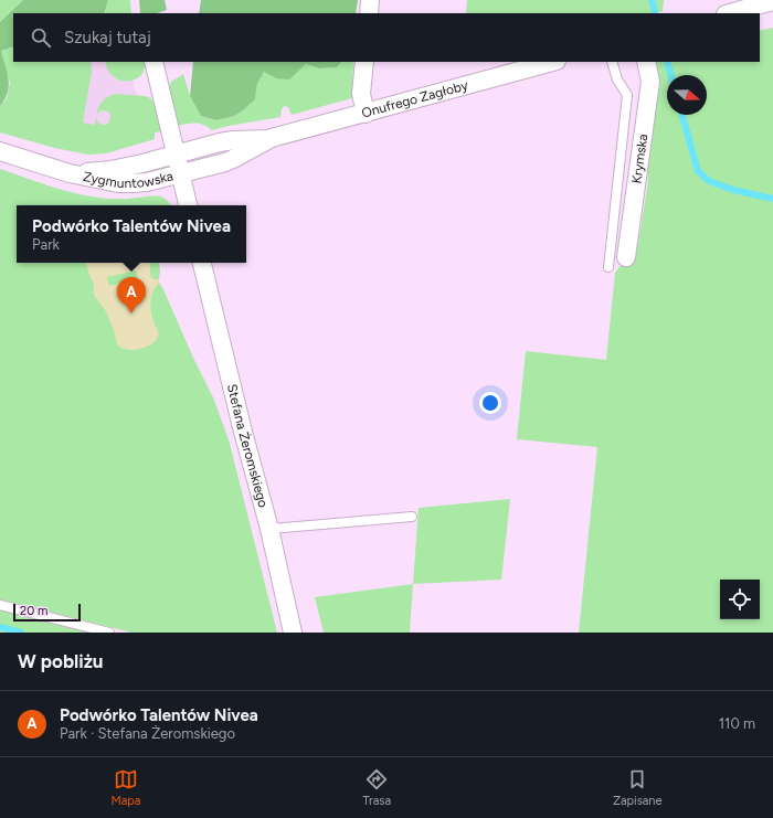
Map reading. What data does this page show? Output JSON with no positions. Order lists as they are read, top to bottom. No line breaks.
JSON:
{"streets":{"street":["Onufrego Zagłoby","Krymska","Zygmuntowska","Stefana Żeromskiego"]},"crossings":[["Onufrego Zagłoby","Zygmuntowska"]],"scale_bar":"20 m","north":"right","page":{"search":"Szukaj tutaj","popup":["Podwórko Talentów Nivea","Park"],"pins":"A","scale":"20 m","heading":"W pobliżu","list":[{"mark":"A","name":"Podwórko Talentów Nivea","note":"Park · Stefana Żeromskiego","value":"110 m"}],"nav":["Mapa","Trasa","Zapisane"]}}
